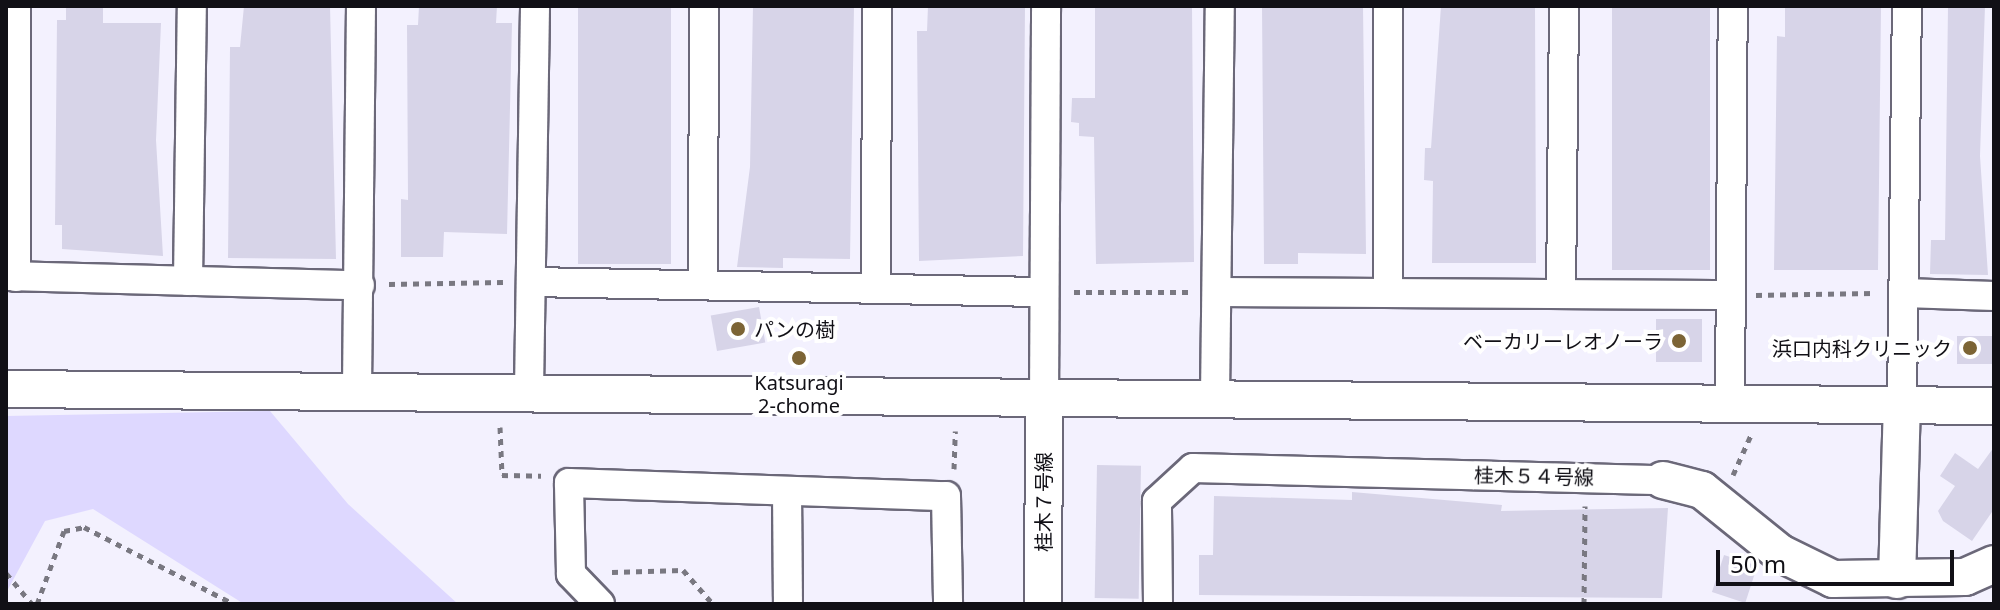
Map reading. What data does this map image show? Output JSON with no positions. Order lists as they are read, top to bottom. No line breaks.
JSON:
{"streets":{"street":["桂木５４号線","桂木７号線"]},"places":["パンの樹","ベーカリーレオノーラ","浜口内科クリニック","Katsuragi 2-chome"],"scale_bar":"50 m"}
